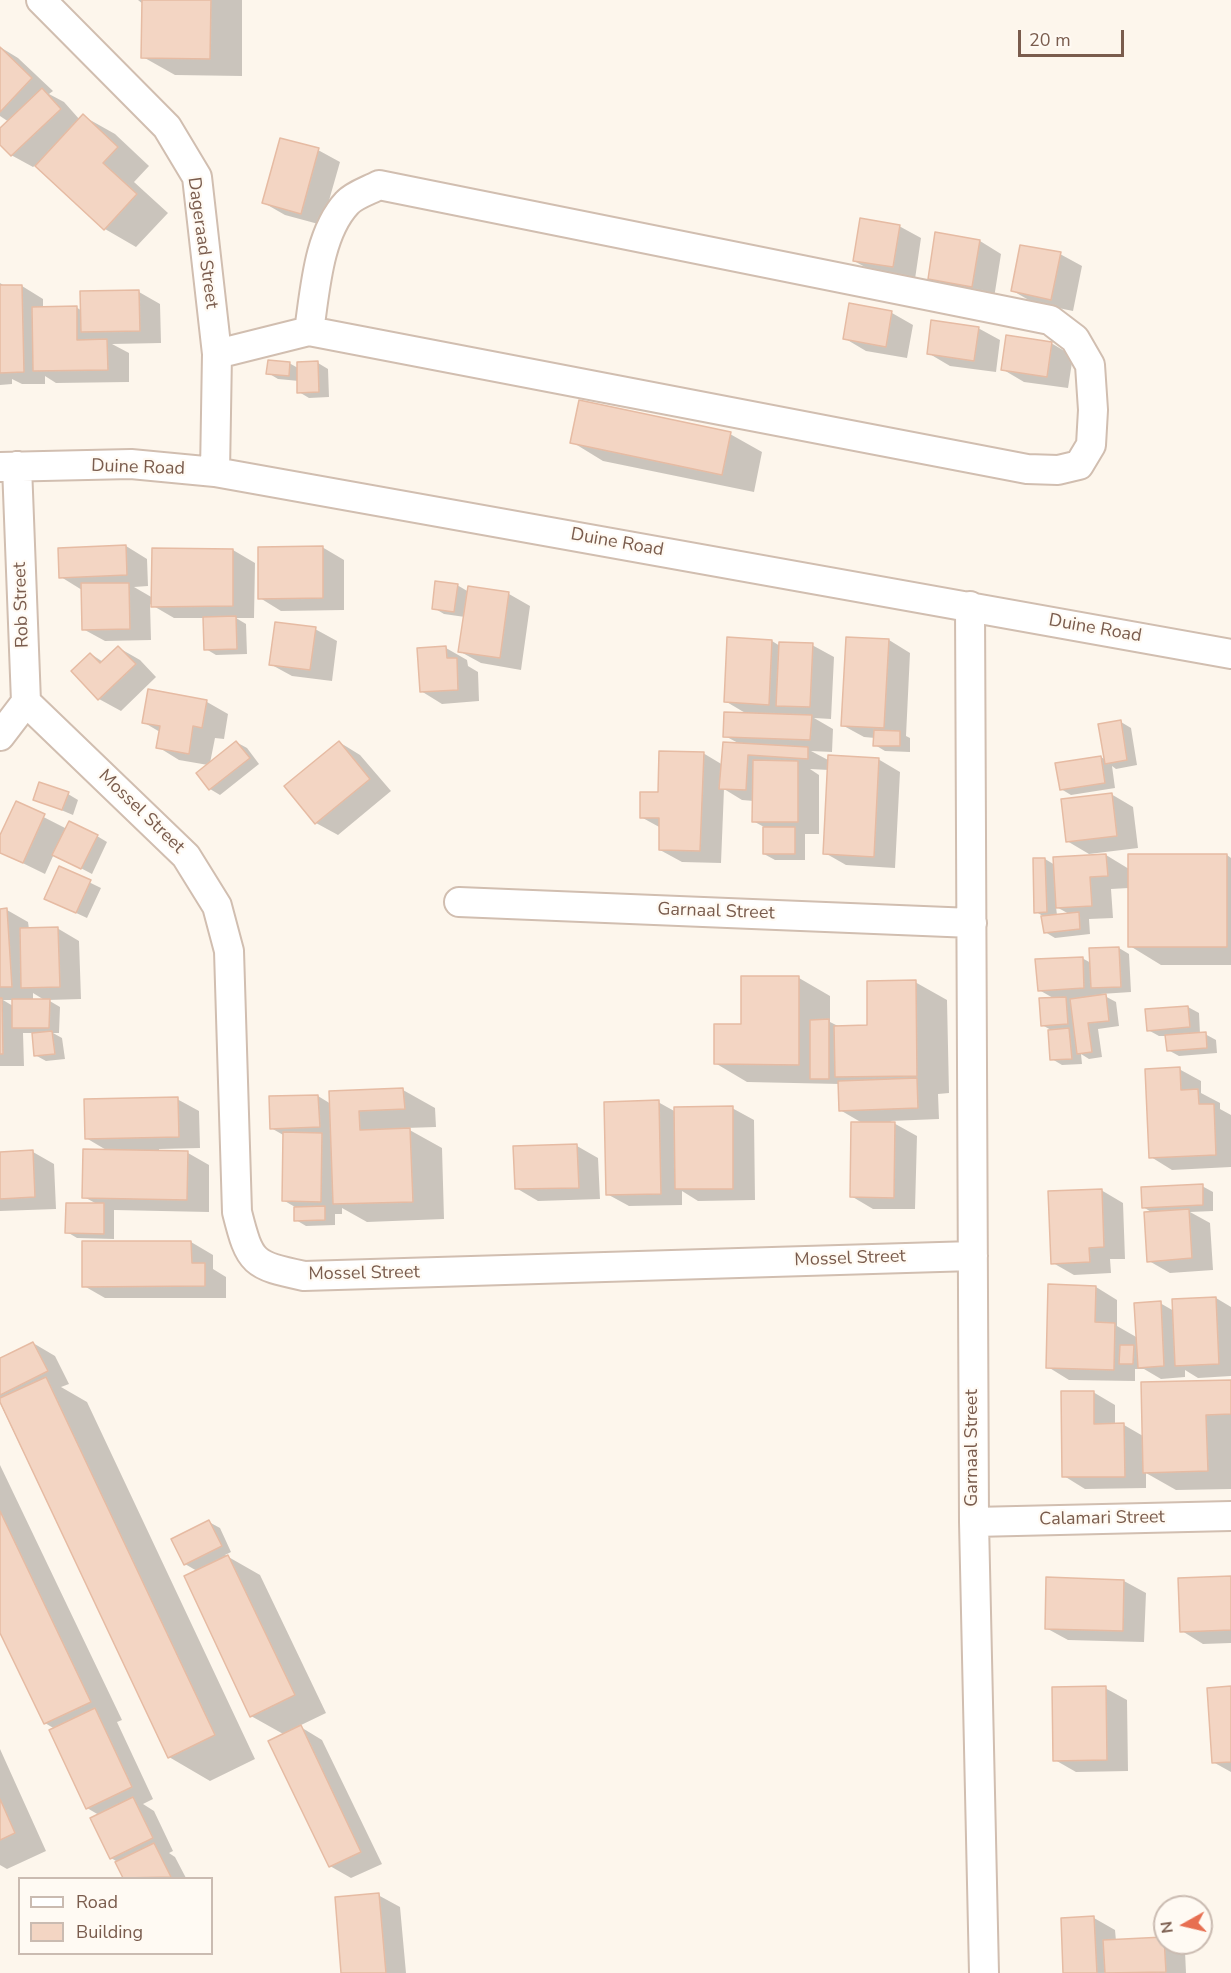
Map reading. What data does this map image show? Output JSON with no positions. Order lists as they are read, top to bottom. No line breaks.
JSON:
{"streets":{"street":["Dageraad Street","Duine Road","Rob Street","Mossel Street","Garnaal Street","Calamari Street"]},"crossings":[["Dageraad Street","Duine Road"],["Duine Road","Rob Street"],["Duine Road","Garnaal Street"],["Rob Street","Mossel Street"],["Mossel Street","Garnaal Street"],["Garnaal Street","Calamari Street"]],"legend":["Road","Building"],"scale_bar":"20 m","north":"left"}
